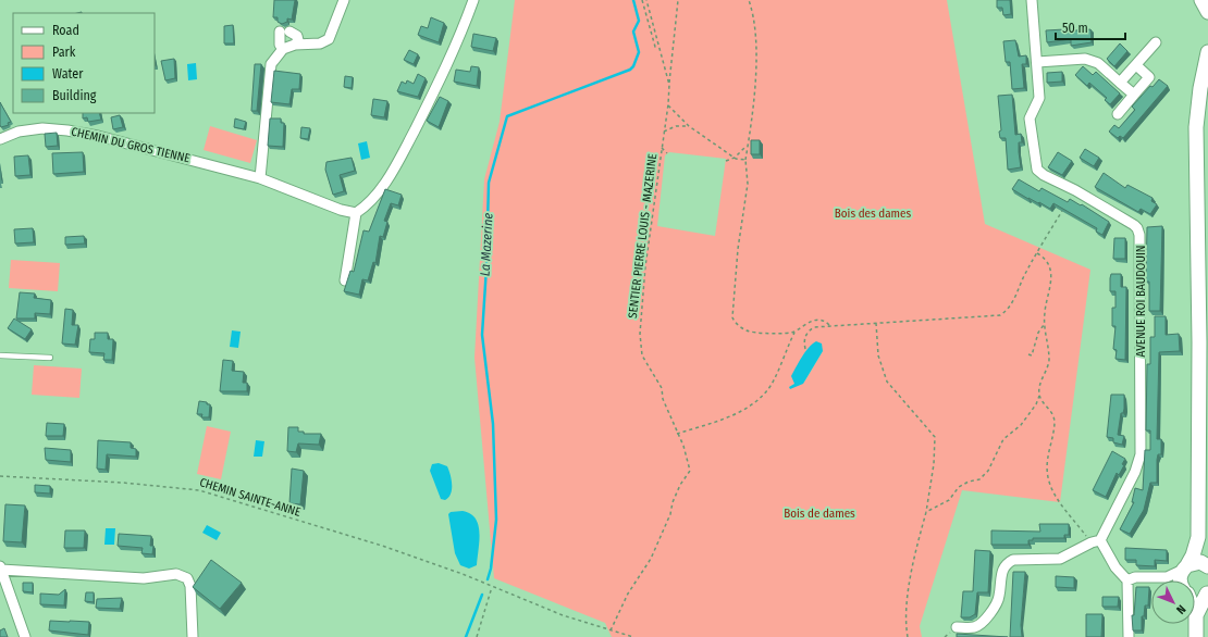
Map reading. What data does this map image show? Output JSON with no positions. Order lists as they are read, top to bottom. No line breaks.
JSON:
{"streets":{"street":["CHEMIN DU GROS TIENNE","AVENUE ROI BAUDOUIN"],"path":["SENTIER PIERRE LOUIS - MAZERINE","CHEMIN SAINTE-ANNE"]},"crossings":[["SENTIER PIERRE LOUIS - MAZERINE","CHEMIN SAINTE-ANNE"]],"water":["La Mazerine"],"parks":["Bois des dames","Bois de dames"],"legend":["Road","Park","Water","Building"],"scale_bar":"50 m","north":"bottom right"}
